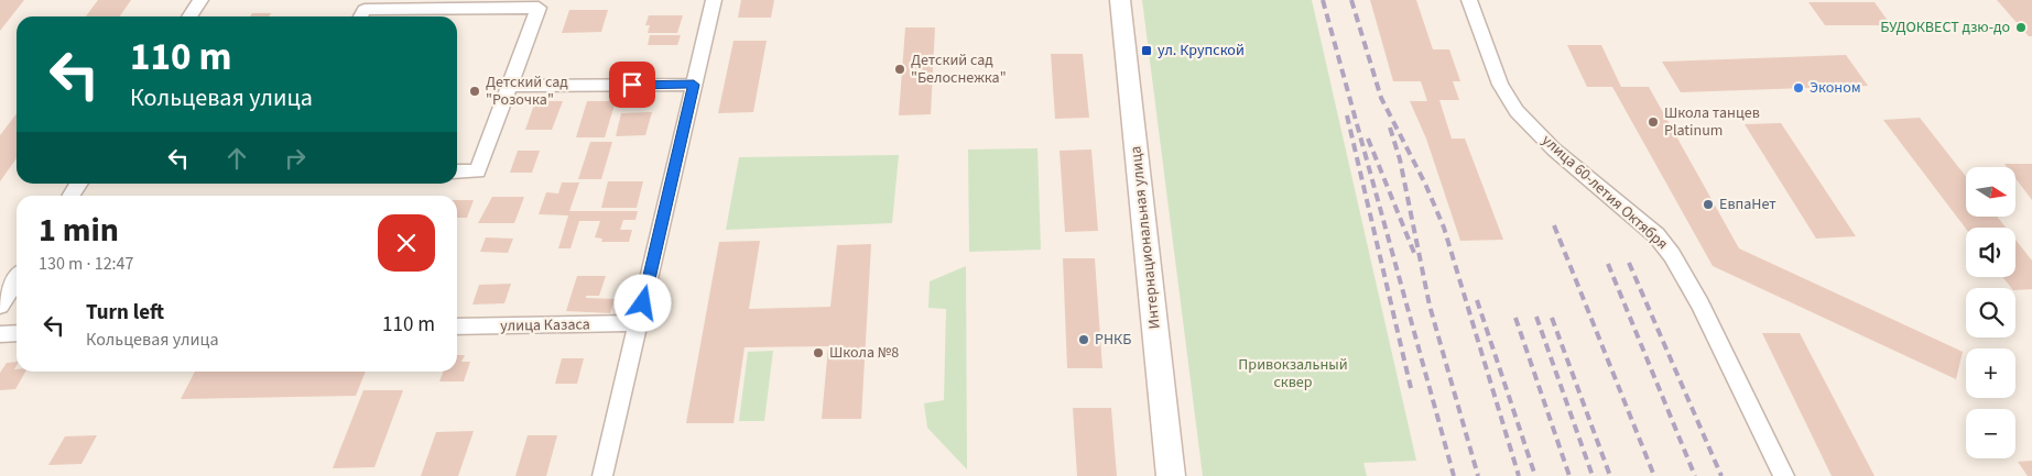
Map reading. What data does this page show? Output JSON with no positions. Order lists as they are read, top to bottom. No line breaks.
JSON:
{"streets":{"main road":["Интернациональная улица"],"street":["улица 60-летия Октября","улица Казаса"]},"parks":["Привокзальный сквер"],"places":{"other":["БУДОКВЕСТ дзю-до","Детский сад \"Белоснежка\"","Эконом","Детский сад \"Розочка\"","Школа танцев Platinum","ЕвпаНет","РНКБ","Школа №8"],"transit":["ул. Крупской"]},"north":"right","page":{"turn":["110 m","Кольцевая улица"],"map_buttons":["+","−"],"heading":["1 min","130 m · 12:47"],"list":[{"name":"Turn left","note":"Кольцевая улица","value":"110 m"}]}}
